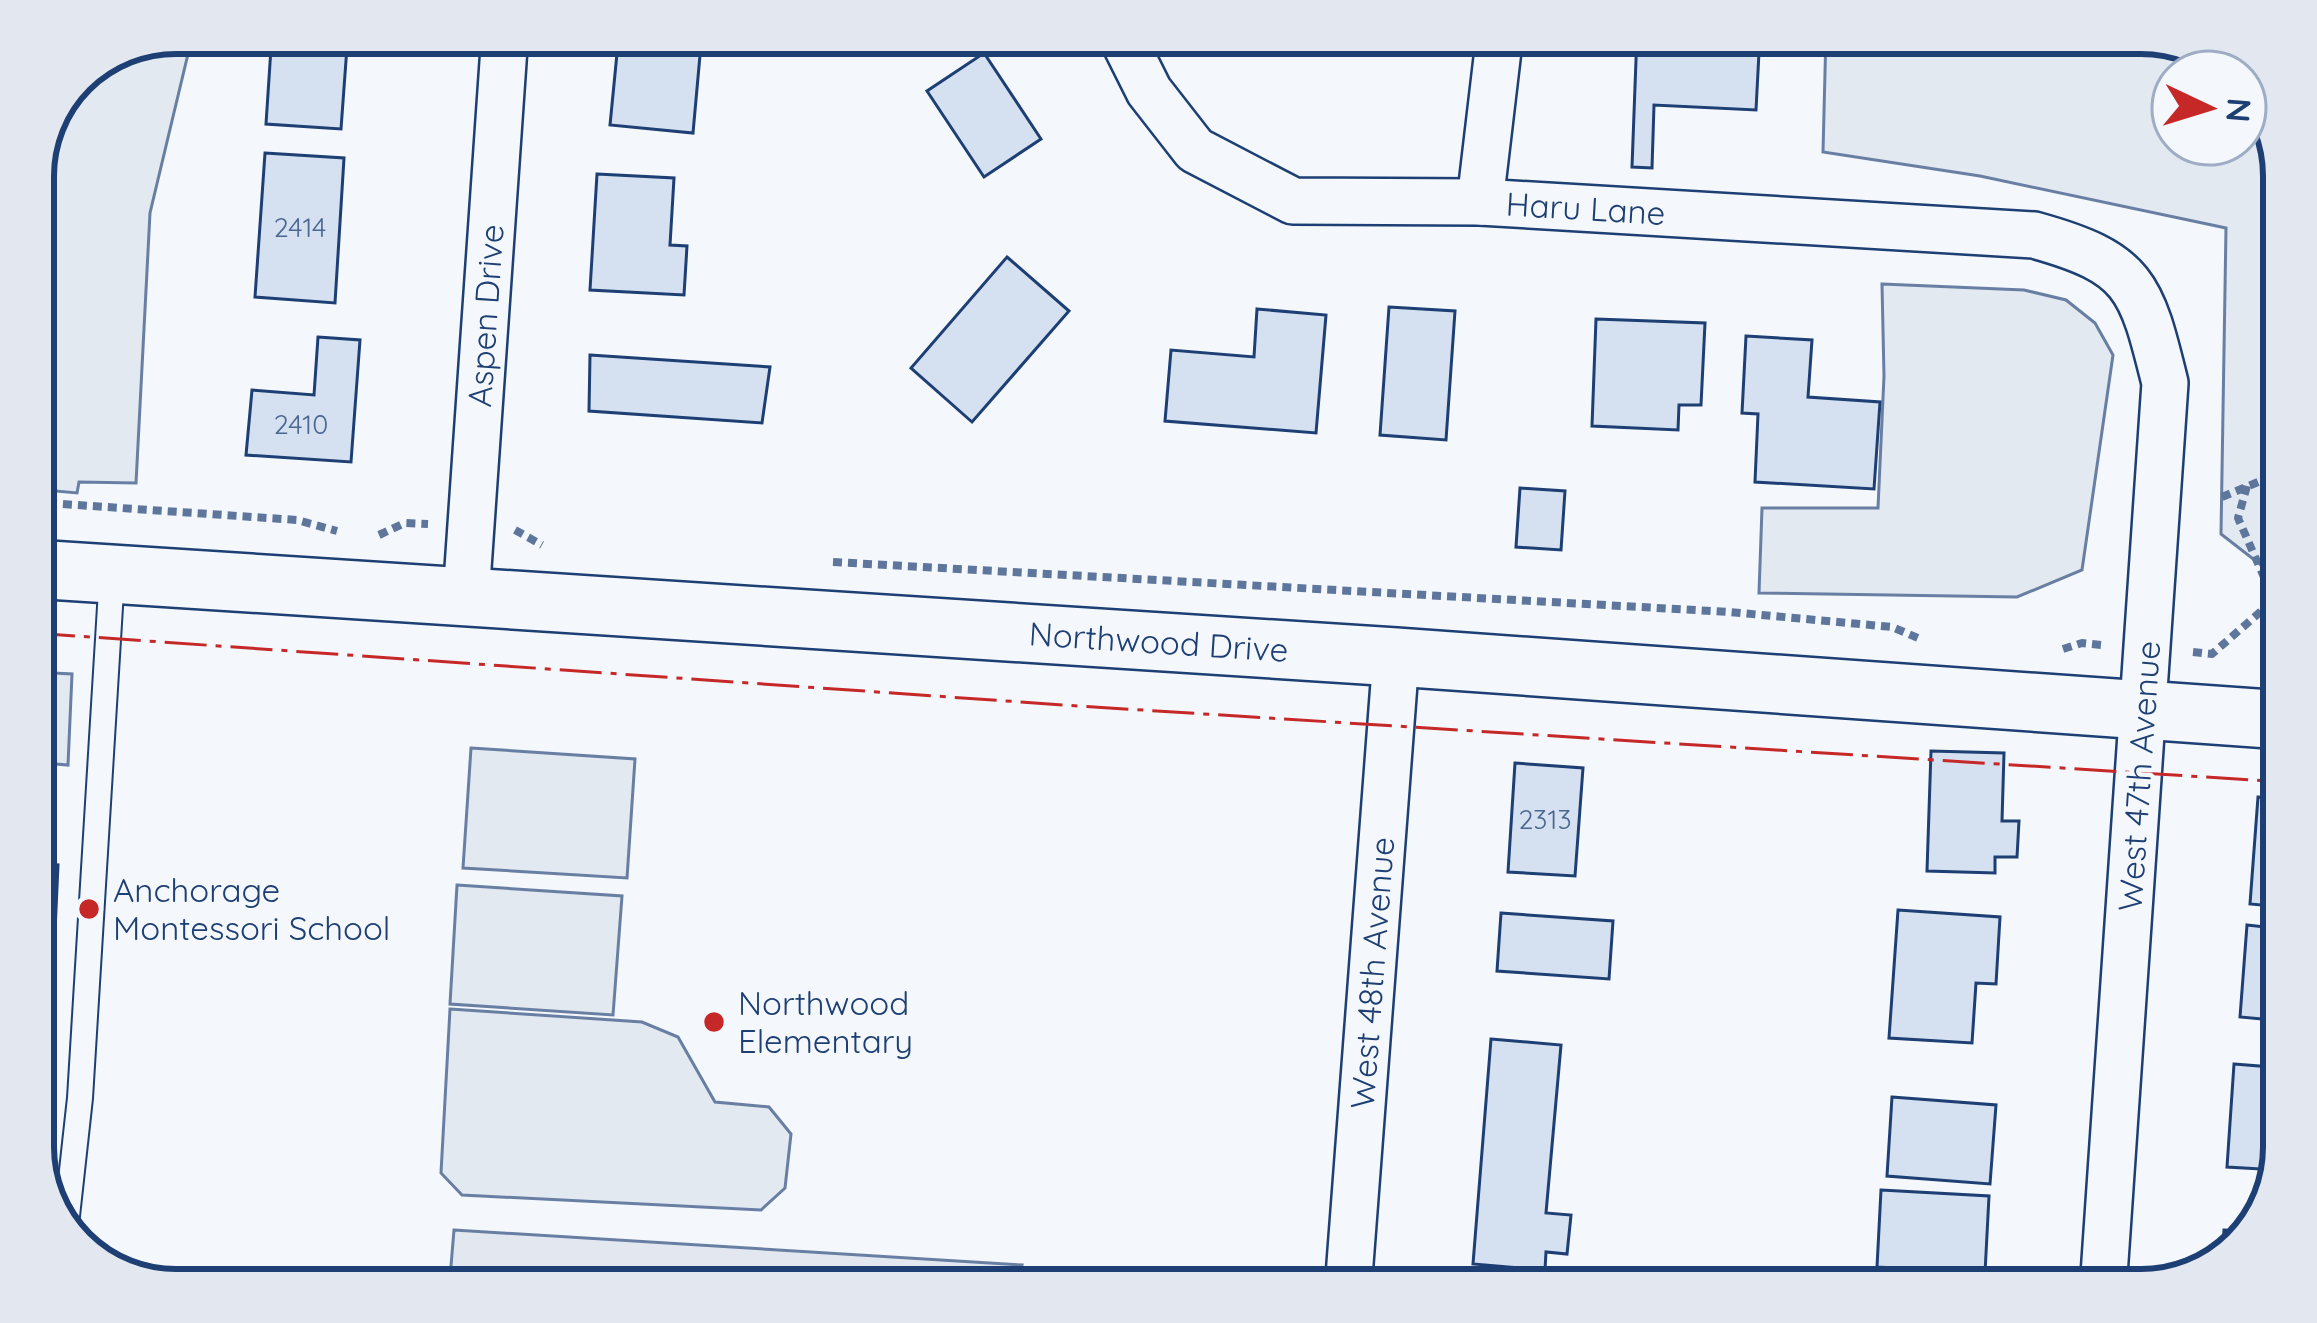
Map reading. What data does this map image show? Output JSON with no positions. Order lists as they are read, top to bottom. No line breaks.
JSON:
{"streets":{"street":["Haru Lane","Aspen Drive","Northwood Drive","West 47th Avenue","West 48th Avenue"]},"crossings":[["Haru Lane","West 47th Avenue"],["Aspen Drive","Northwood Drive"],["Northwood Drive","West 47th Avenue"],["Northwood Drive","West 48th Avenue"]],"places":["Anchorage Montessori School","Northwood Elementary"],"house_numbers":["2414","2410","2313"],"north":"right"}
